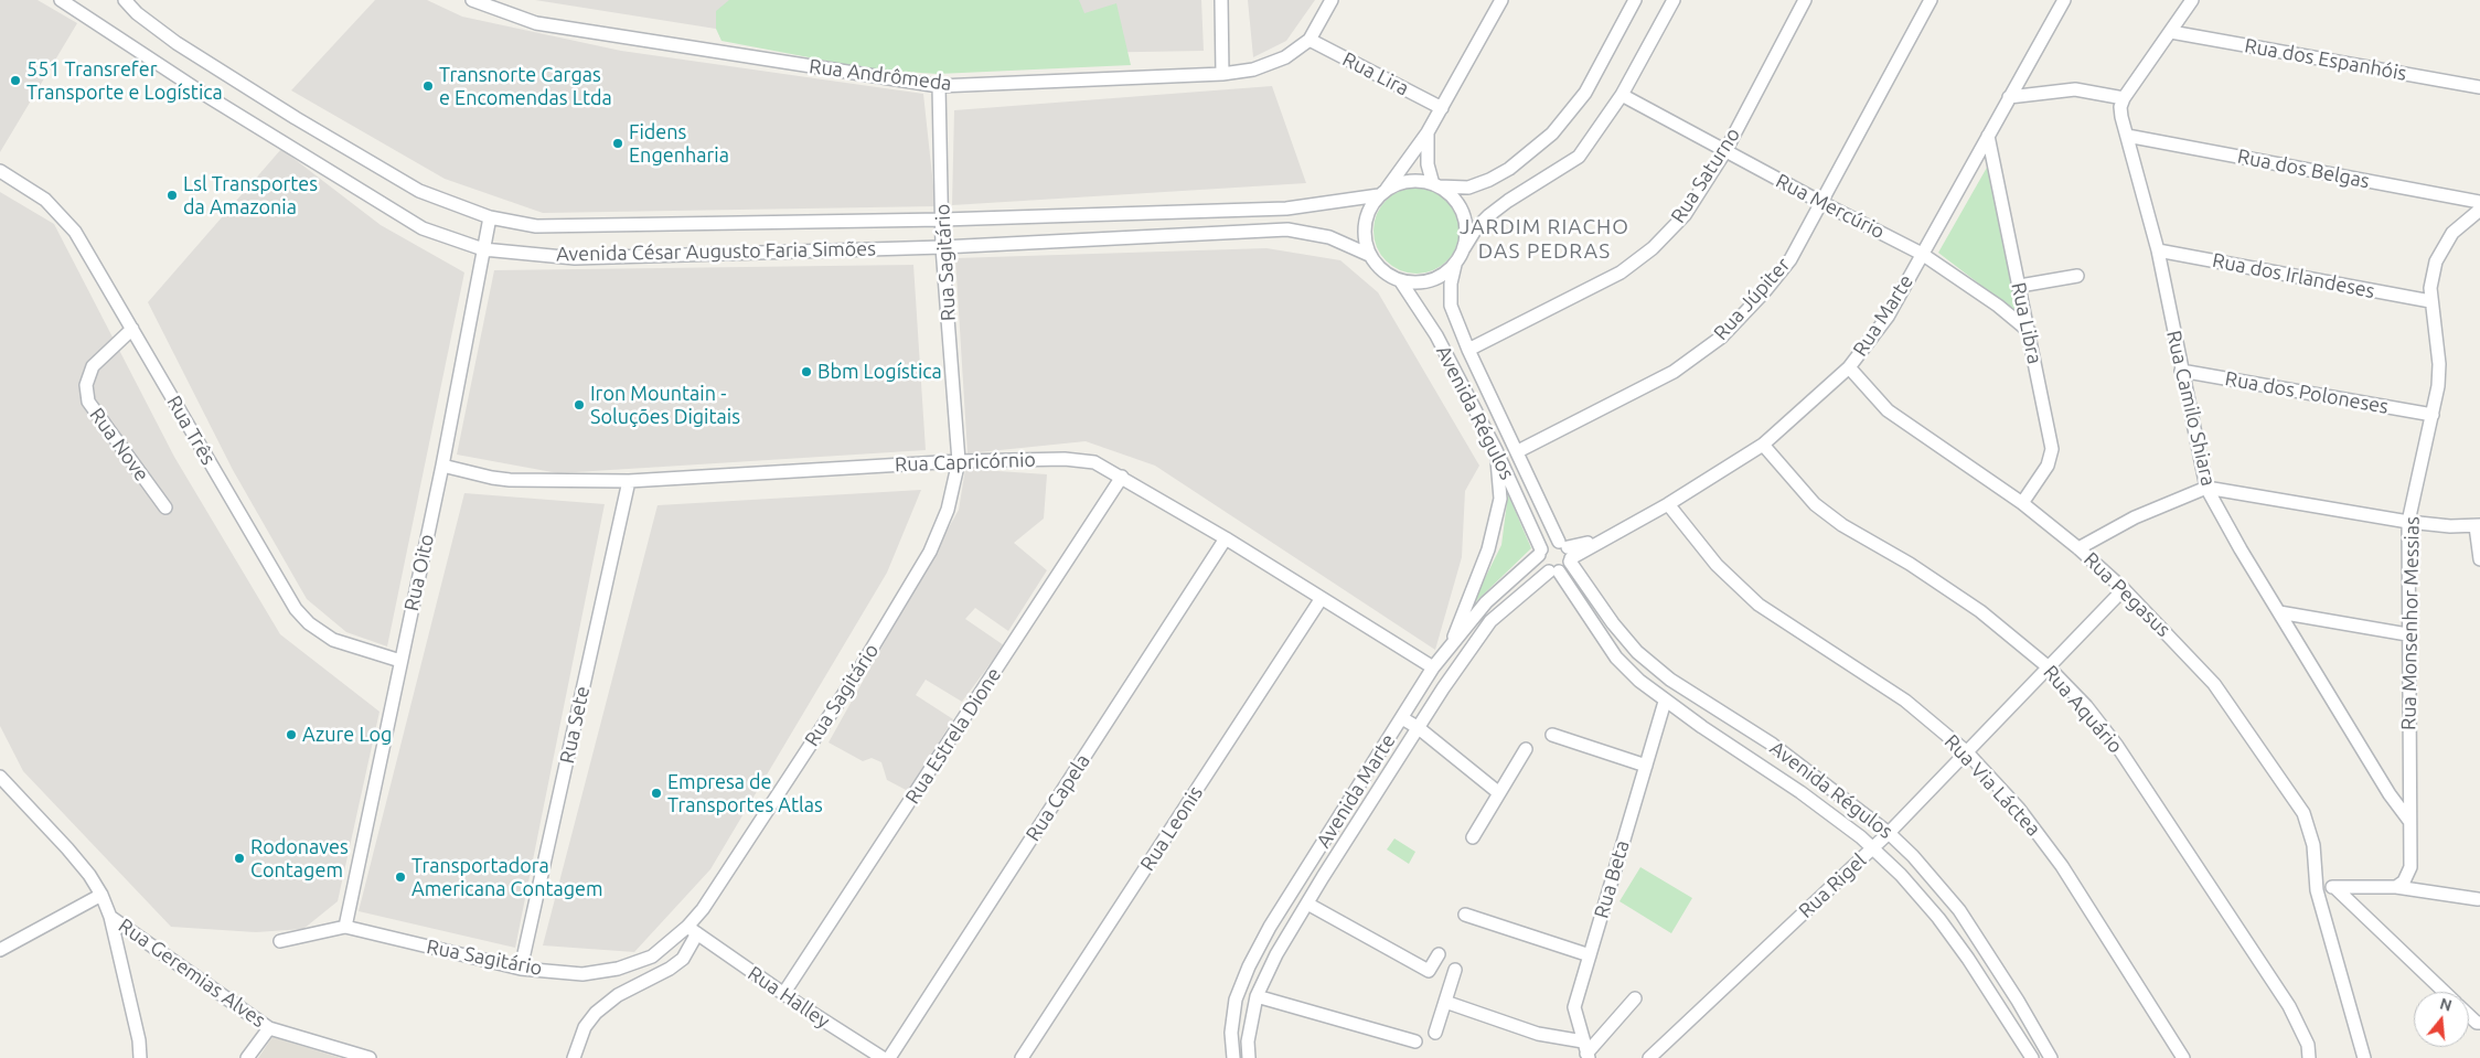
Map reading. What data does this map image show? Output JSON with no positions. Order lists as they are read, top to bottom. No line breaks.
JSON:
{"streets":{"street":["Rua dos Espanhóis","Rua Lira","Rua Andrômeda","Rua dos Belgas","Rua Saturno","Rua Mercúrio","Avenida César Augusto Faria Simões","Rua Sagitário","Rua dos Irlandeses","Rua Júpiter","Rua Marte","Rua Libra","Rua dos Poloneses","Rua Camilo Shiara","Avenida Régulos","Rua Três","Rua Nove","Rua Capricórnio","Rua Oito","Rua Pegasus","Rua Monsenhor Messias","Rua Aquário","Rua Sete","Rua Estrela Dione","Rua Via Láctea","Avenida Marte","Rua Capela","Rua Leonis","Rua Beta","Rua Rigel","Rua Geremias Alves","Rua Halley"]},"crossings":[["Rua Lira","Rua Andrômeda"],["Rua Andrômeda","Rua Sagitário"],["Rua dos Belgas","Rua Camilo Shiara"],["Rua Saturno","Rua Mercúrio"],["Rua Saturno","Avenida Régulos"],["Rua Mercúrio","Rua Júpiter"],["Rua Mercúrio","Rua Marte"],["Rua Mercúrio","Rua Libra"],["Avenida César Augusto Faria Simões","Rua Sagitário"],["Avenida César Augusto Faria Simões","Avenida Régulos"],["Avenida César Augusto Faria Simões","Rua Oito"],["Rua Sagitário","Rua Capricórnio"],["Rua Sagitário","Rua Oito"],["Rua Sagitário","Rua Sete"],["Rua Sagitário","Rua Halley"],["Rua dos Irlandeses","Rua Camilo Shiara"],["Rua dos Irlandeses","Rua Monsenhor Messias"],["Rua Júpiter","Avenida Régulos"],["Rua Marte","Rua Libra"],["Rua Marte","Avenida Régulos"],["Rua Marte","Rua Pegasus"],["Rua Marte","Rua Aquário"],["Rua Marte","Rua Via Láctea"],["Rua Marte","Avenida Marte"],["Rua Libra","Rua Pegasus"],["Rua dos Poloneses","Rua Camilo Shiara"],["Rua dos Poloneses","Rua Monsenhor Messias"],["Rua Camilo Shiara","Rua Monsenhor Messias"],["Avenida Régulos","Avenida Marte"],["Avenida Régulos","Rua Beta"],["Avenida Régulos","Rua Rigel"],["Rua Três","Rua Nove"],["Rua Três","Rua Oito"],["Rua Capricórnio","Rua Oito"],["Rua Capricórnio","Rua Sete"],["Rua Capricórnio","Rua Estrela Dione"],["Rua Capricórnio","Avenida Marte"],["Rua Capricórnio","Rua Capela"],["Rua Capricórnio","Rua Leonis"],["Rua Pegasus","Rua Rigel"],["Rua Aquário","Rua Rigel"],["Rua Estrela Dione","Rua Halley"],["Rua Via Láctea","Rua Rigel"]],"districts":["JARDIM RIACHO DAS PEDRAS"],"places":["551 Transrefer Transporte e Logística","Transnorte Cargas e Encomendas Ltda","Fidens Engenharia","Lsl Transportes da Amazonia","Bbm Logística","Iron Mountain - Soluções Digitais","Azure Log","Empresa de Transportes Atlas","Rodonaves Contagem","Transportadora Americana Contagem"],"north":"top"}
